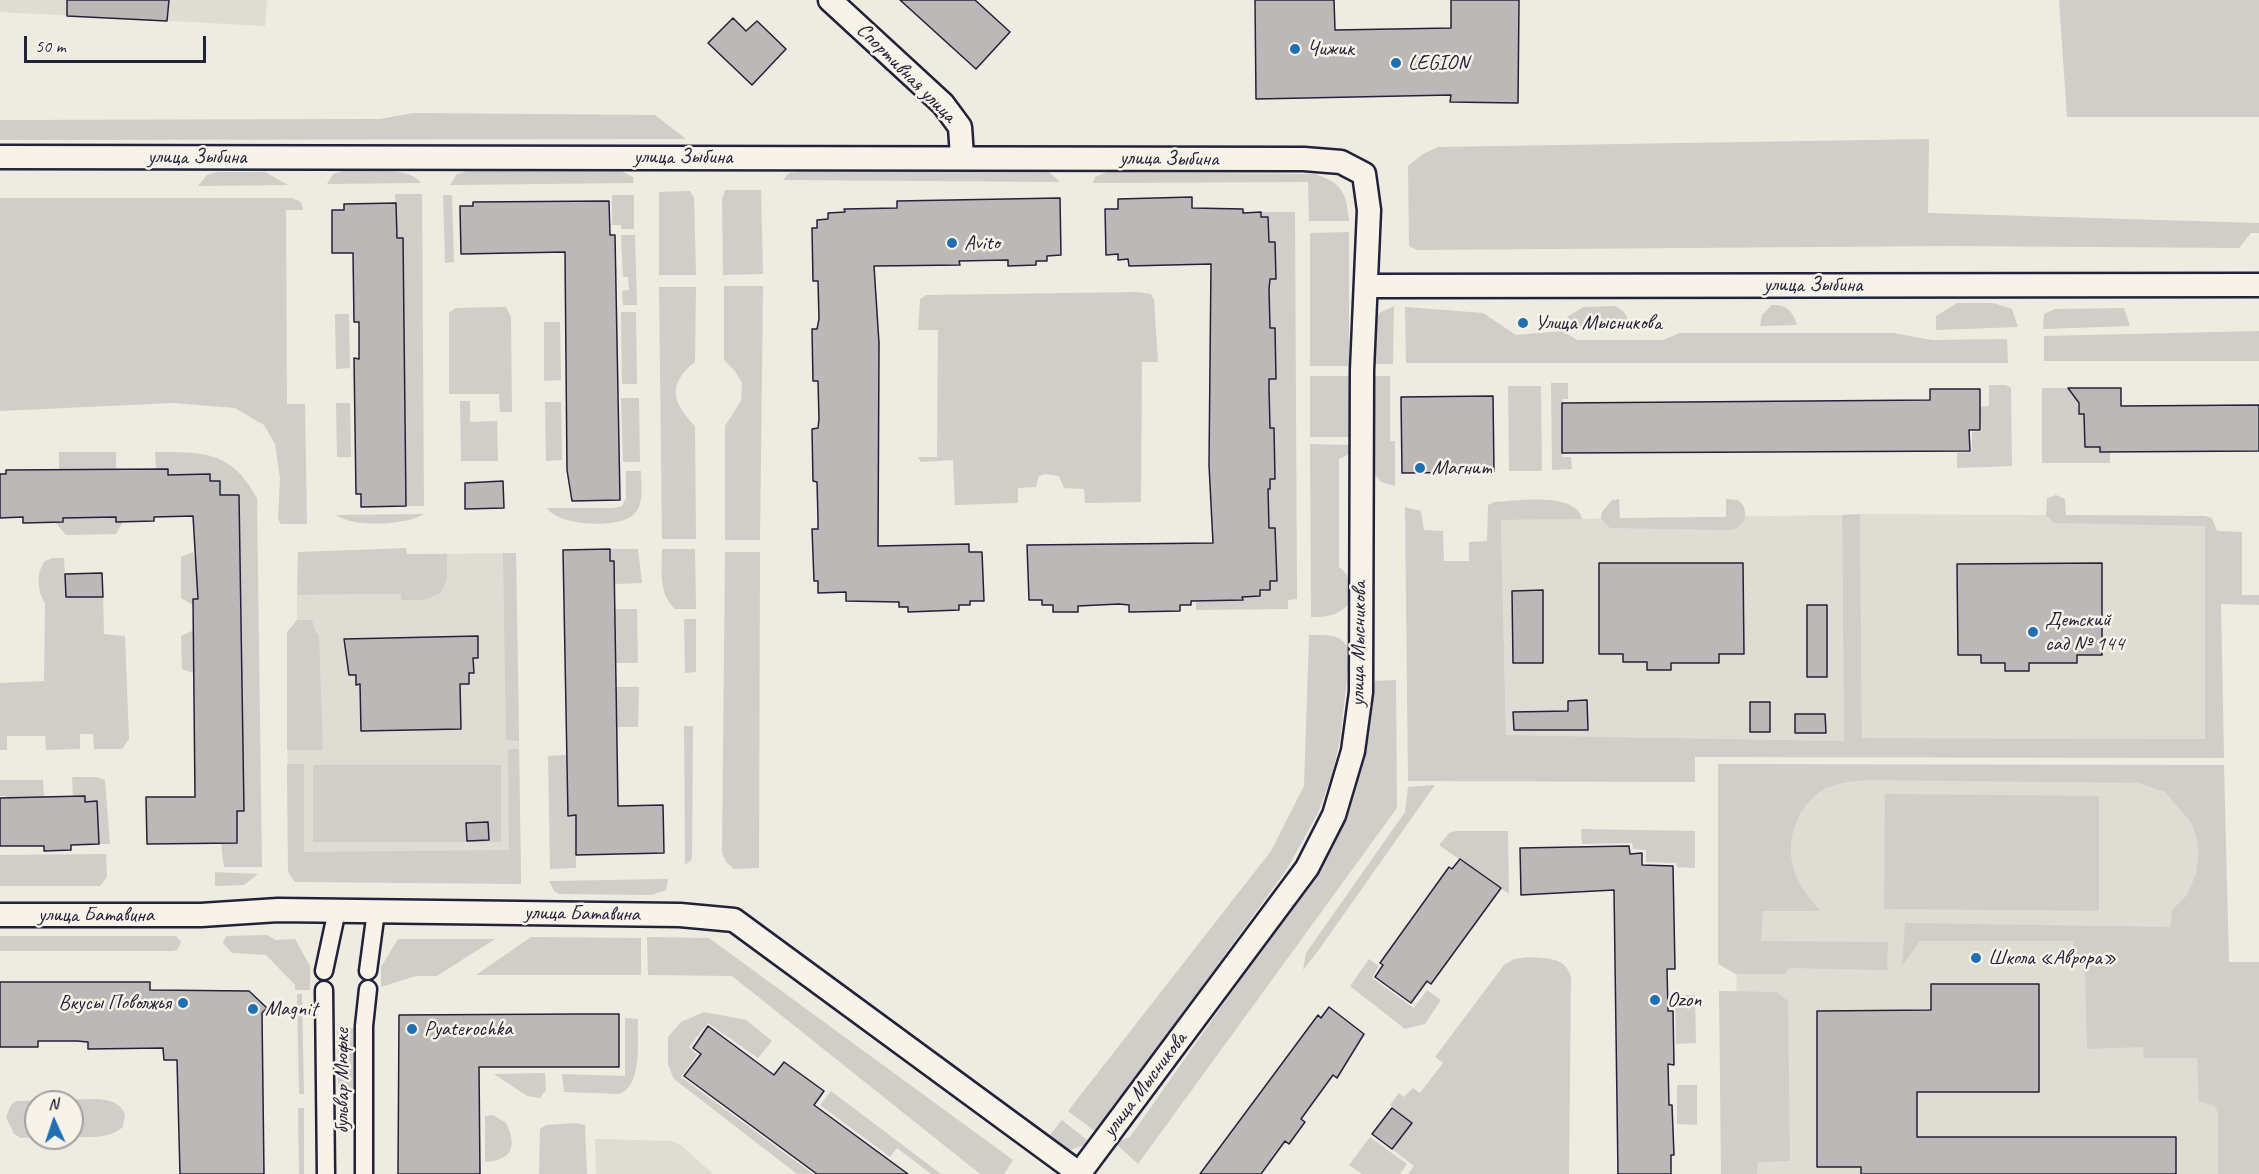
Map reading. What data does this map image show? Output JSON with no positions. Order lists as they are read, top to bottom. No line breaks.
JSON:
{"streets":{"street":["Спортивная улица","улица Зыбина","улица Мысникова","улица Батавина","бульвар Мюфке"]},"crossings":[["Спортивная улица","улица Зыбина"],["улица Зыбина","улица Мысникова"],["улица Мысникова","улица Батавина"]],"places":["Чижик","LEGION","Avito","Улица Мысникова","Магнит","Детский сад № 144","Школа «Аврора»","Ozon","Вкусы Поволжья","Magnit","Pyaterochka"],"scale_bar":"50 m","north":"top"}
